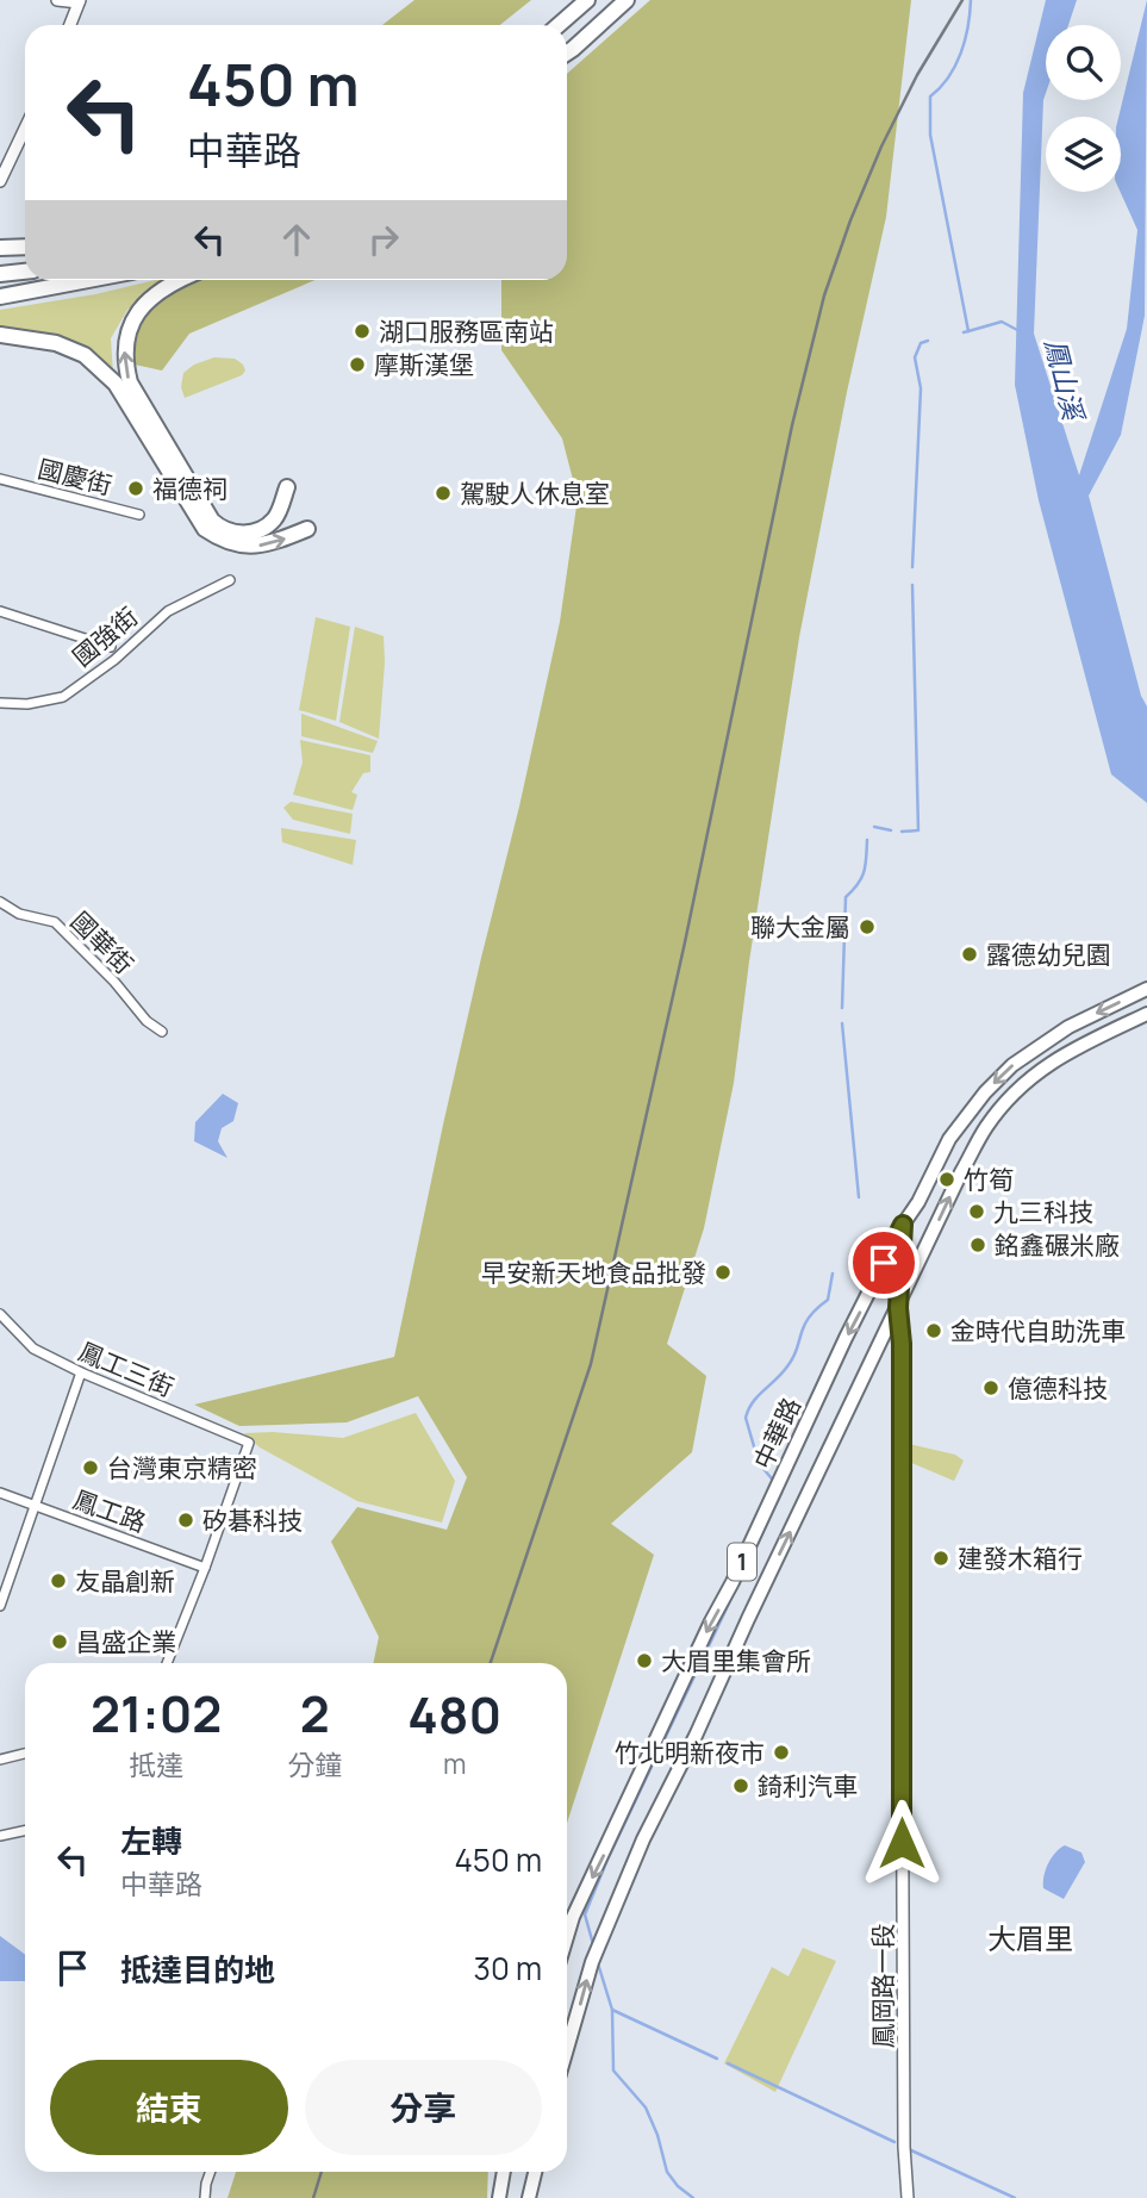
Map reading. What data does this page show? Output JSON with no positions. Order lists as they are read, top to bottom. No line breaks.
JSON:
{"streets":{"main road":["中華路","1"],"street":["國慶街","國強街","國華街","鳳工三街","鳳工路","鳳岡路一段"]},"crossings":[["鳳工三街","鳳工路"],["中華路","鳳岡路一段"],["1","鳳岡路一段"]],"districts":["大眉里"],"water":["鳳山溪"],"places":["湖口服務區南站","摩斯漢堡","福德祠","駕駛人休息室","聯大金屬","露德幼兒園","竹筍","九三科技","銘鑫碾米廠","早安新天地食品批發","金時代自助洗車","億德科技","台灣東京精密","矽碁科技","建發木箱行","友晶創新","昌盛企業","大眉里集會所","竹北明新夜市","錡利汽車"],"page":{"turn":["450 m","中華路"],"eta":["21:02","抵達","2","分鐘","480","m"],"list":[{"name":"左轉","note":"中華路","value":"450 m"},{"name":"抵達目的地","value":"30 m"}],"buttons":["結束","分享"]}}
